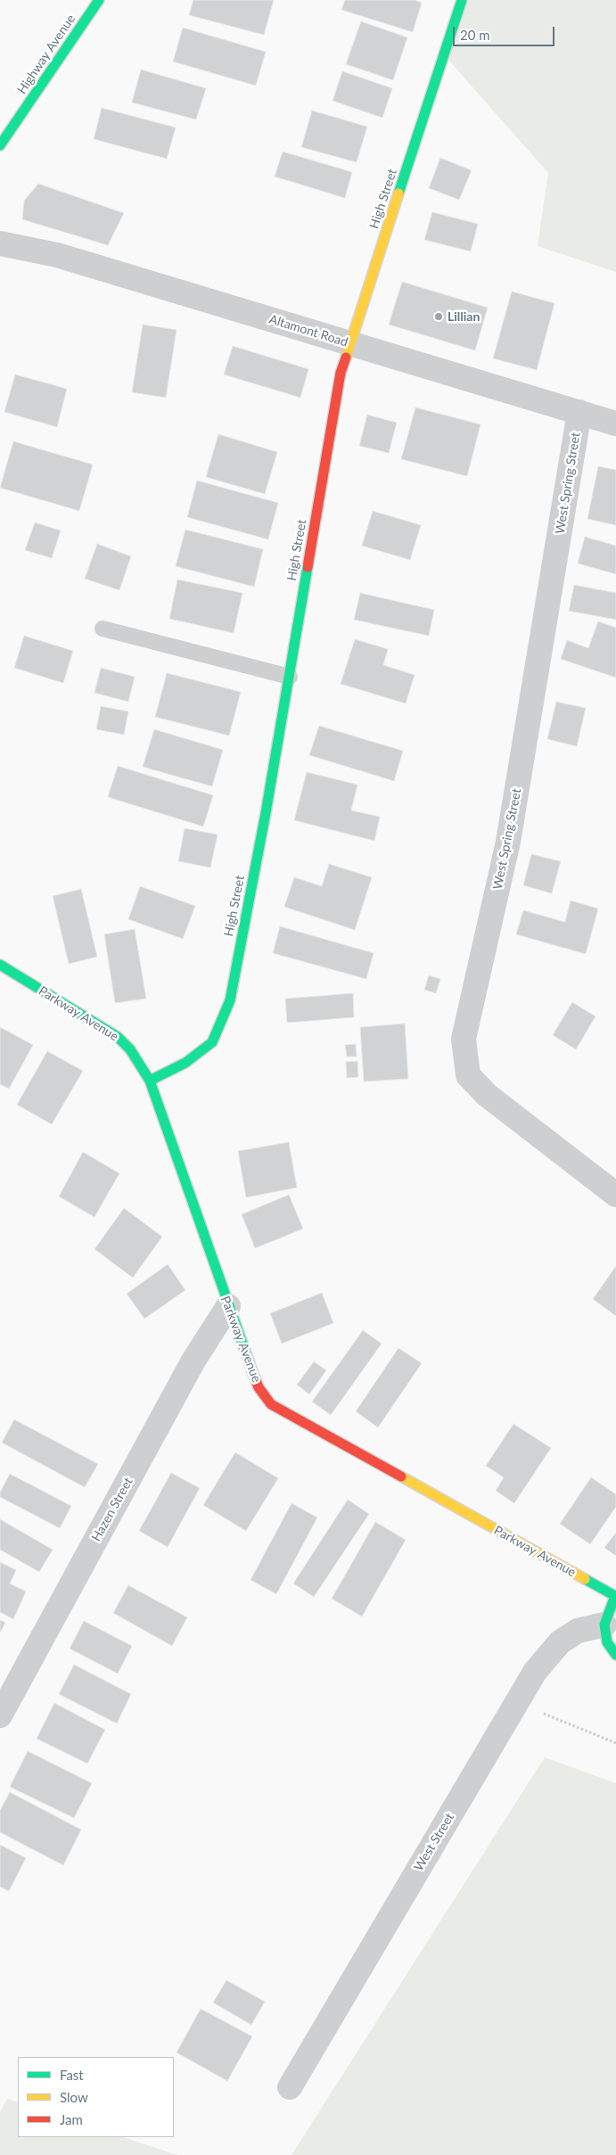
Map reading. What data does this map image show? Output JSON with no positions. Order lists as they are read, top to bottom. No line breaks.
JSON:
{"streets":{"street":["Highway Avenue","High Street","Altamont Road","West Spring Street","Parkway Avenue","Hazen Street","West Street"]},"crossings":[["High Street","Altamont Road"],["High Street","Parkway Avenue"],["Altamont Road","West Spring Street"],["Parkway Avenue","Hazen Street"]],"places":["Lillian"],"legend":["Fast","Slow","Jam"],"scale_bar":"20 m"}
